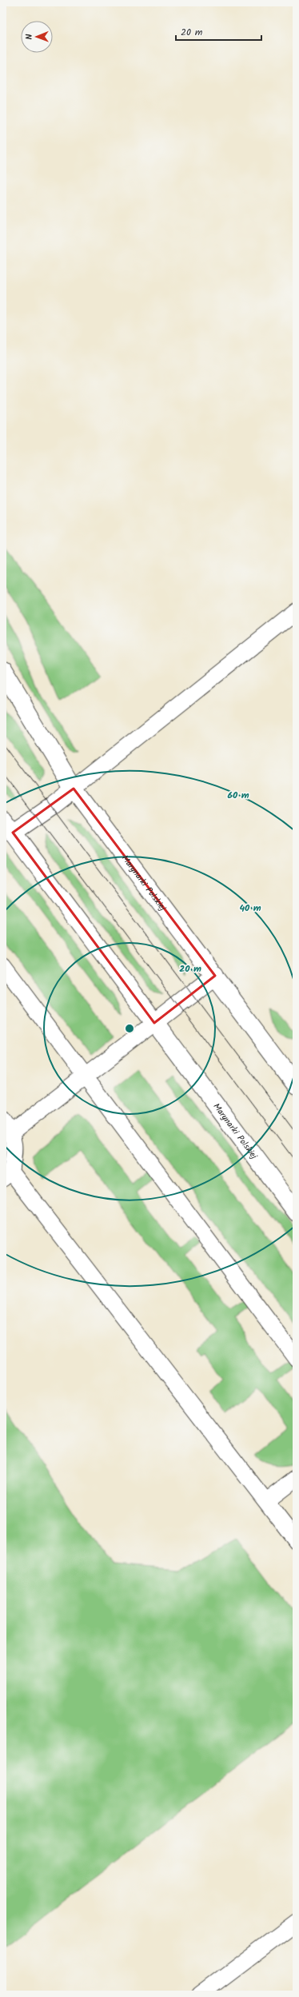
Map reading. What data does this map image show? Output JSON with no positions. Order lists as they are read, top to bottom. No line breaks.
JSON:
{"streets":{"main road":["Marynarki Polskiej"]},"scale_bar":"20 m","north":"left","rings":["60 m","40 m","20 m"]}
